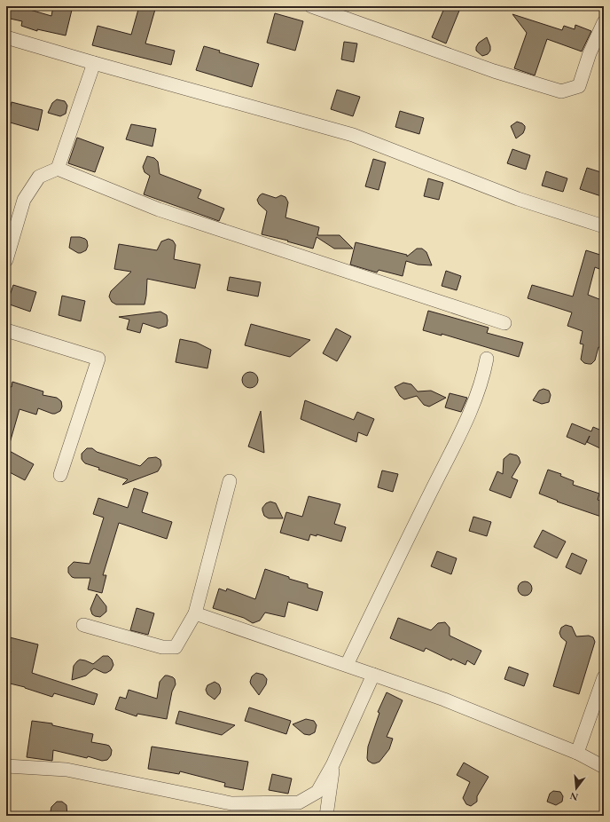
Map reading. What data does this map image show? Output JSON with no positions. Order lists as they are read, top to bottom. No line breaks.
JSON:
{"north":"bottom"}
